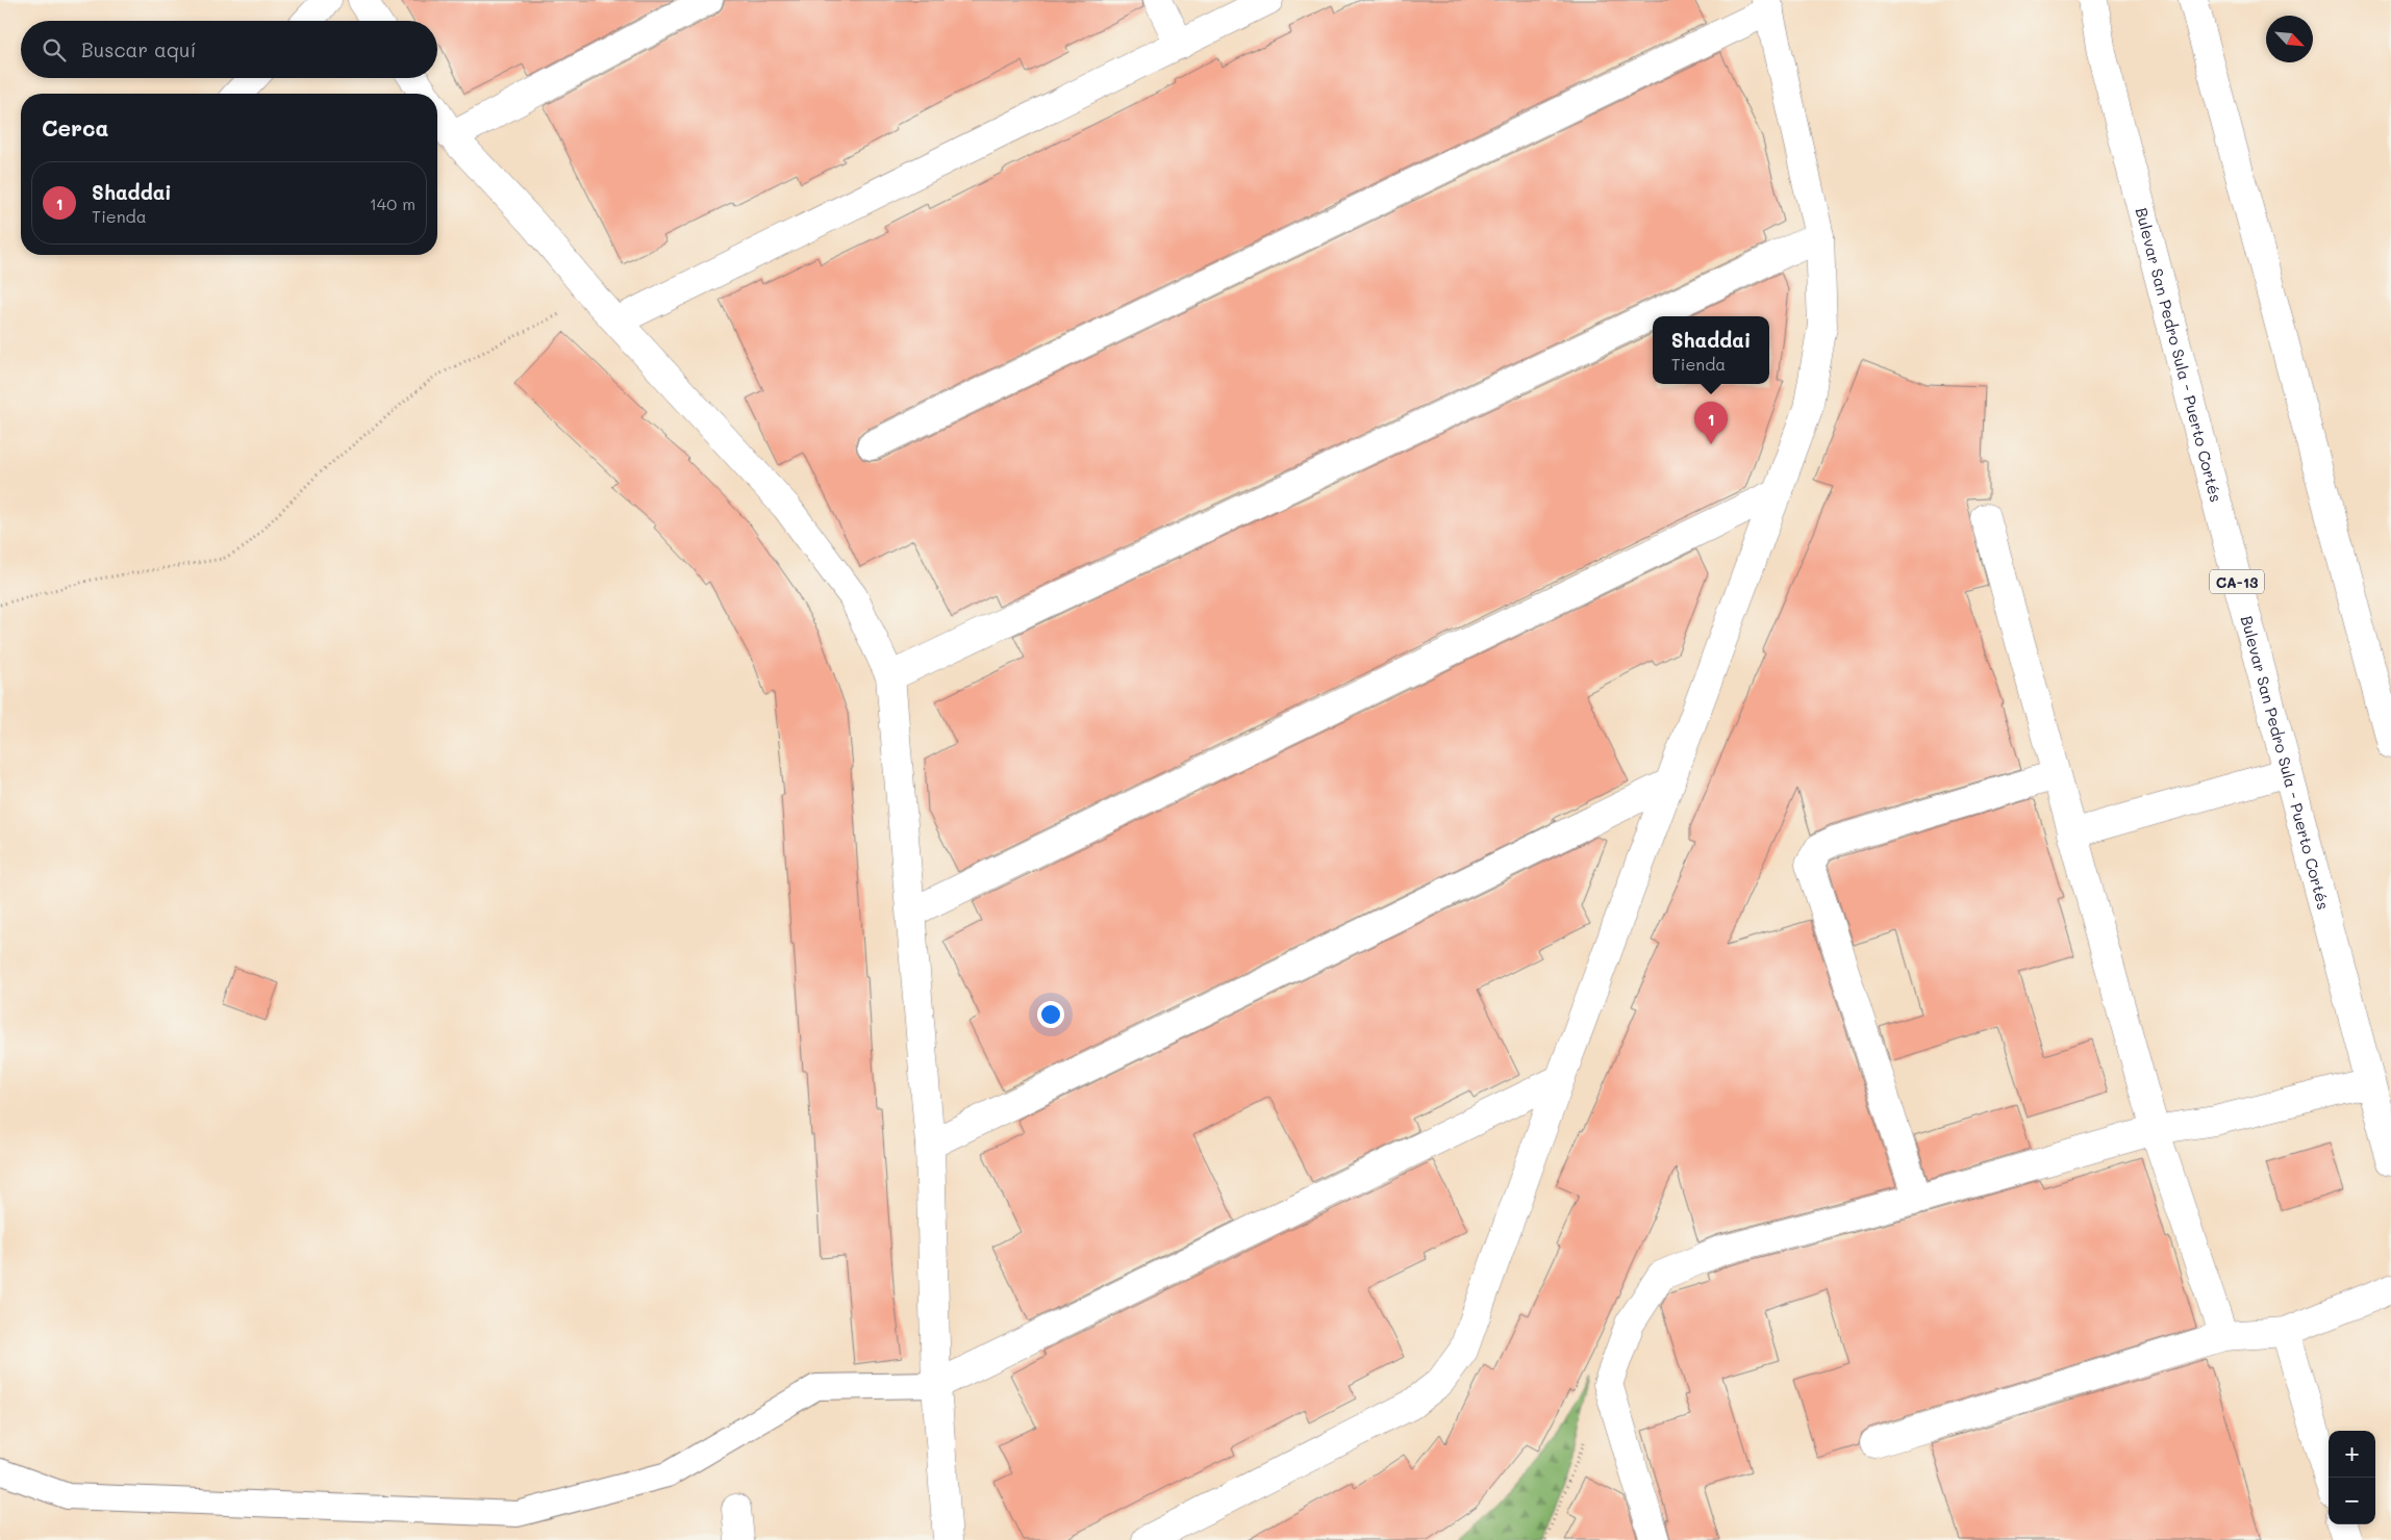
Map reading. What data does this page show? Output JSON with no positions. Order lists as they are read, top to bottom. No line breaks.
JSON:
{"streets":{"main road":["Bulevar San Pedro Sula - Puerto Cortés","CA-13"]},"north":"bottom right","page":{"search":"Buscar aquí","heading":"Cerca","list":[{"mark":"1","name":"Shaddai","note":"Tienda","value":"140 m"}],"popup":["Shaddai","Tienda"],"pins":"1","map_buttons":["+","−"]}}
